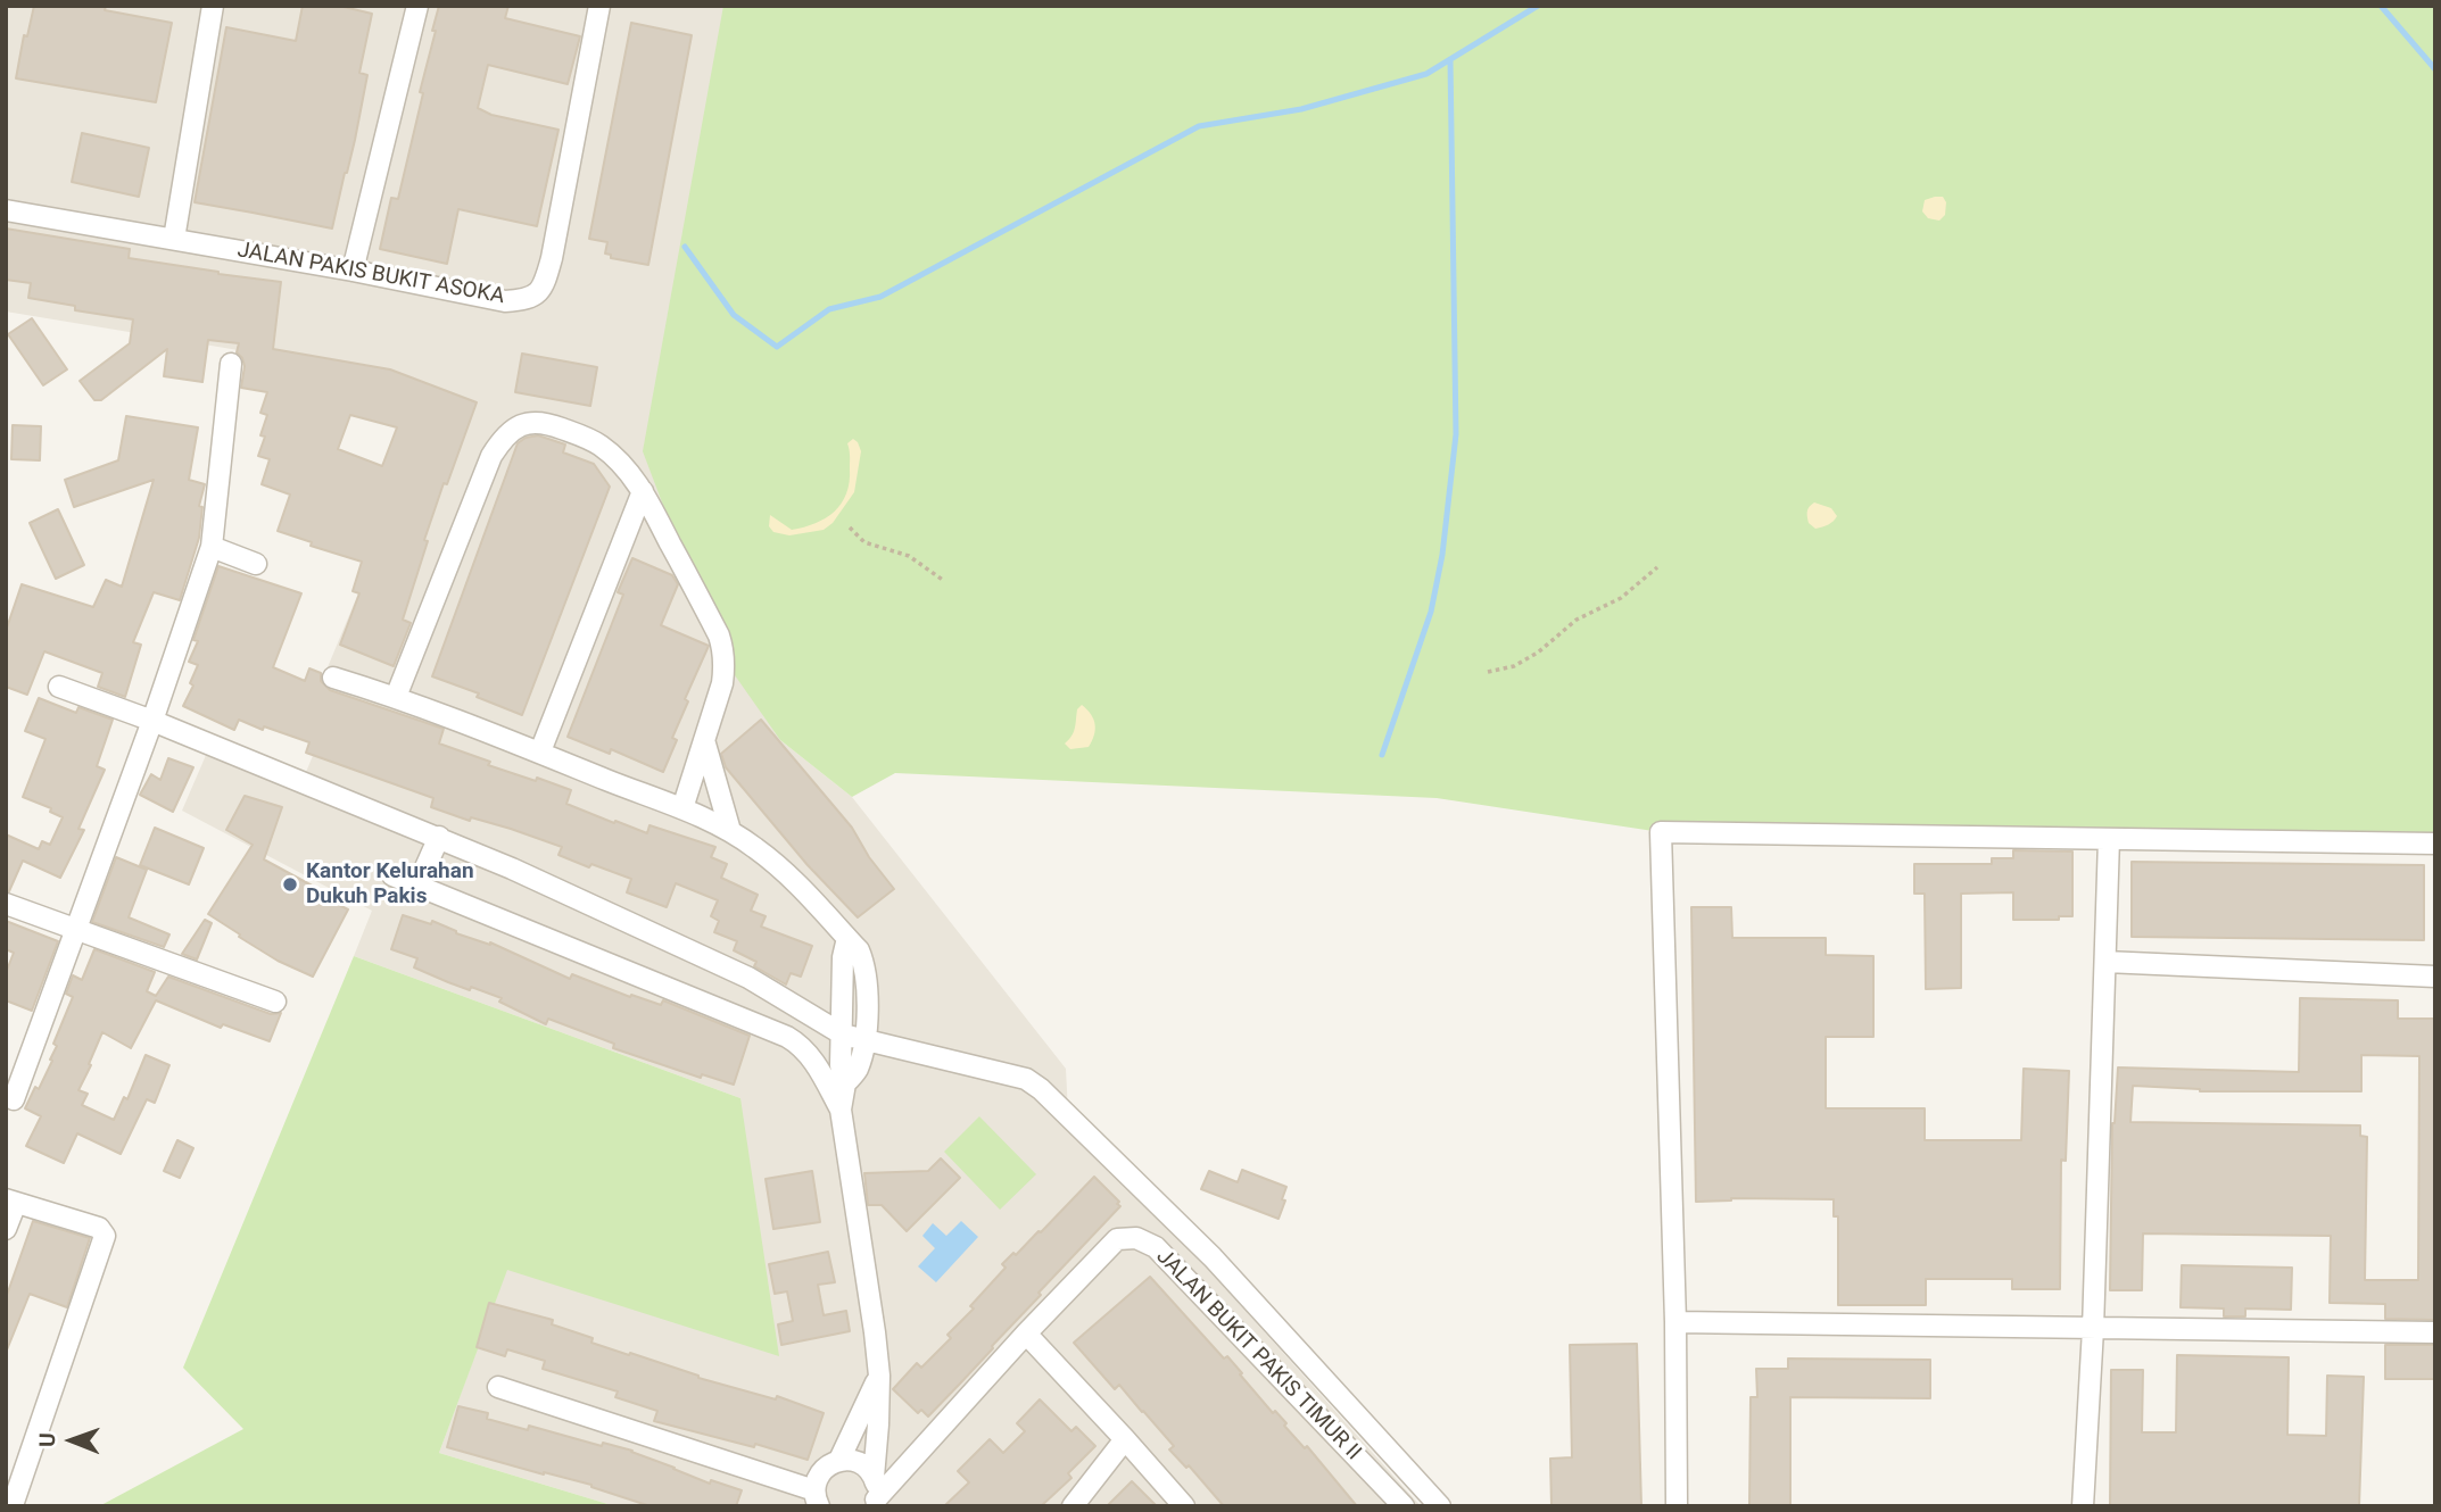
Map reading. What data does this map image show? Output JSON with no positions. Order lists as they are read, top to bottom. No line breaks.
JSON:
{"streets":{"street":["JALAN PAKIS BUKIT ASOKA","JALAN BUKIT PAKIS TIMUR II"]},"places":["Kantor Kelurahan Dukuh Pakis"],"north":"left"}
